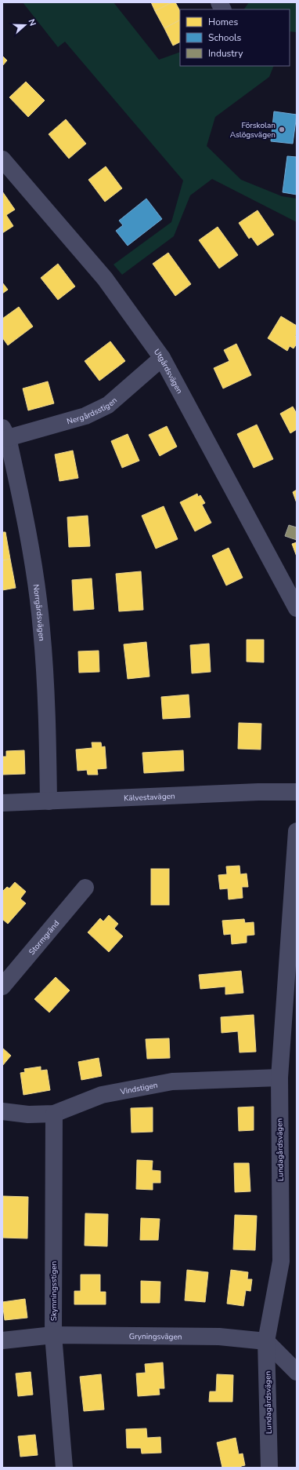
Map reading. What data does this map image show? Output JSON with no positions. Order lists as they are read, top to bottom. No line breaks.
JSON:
{"streets":{"street":["Utgårdsvägen","Nergårdsstigen","Norrgårdsvägen","Kälvestavägen","Stormgränd","Vindstigen","Lundagårdsvägen","Skymningsstigen","Gryningsvägen"]},"crossings":[["Utgårdsvägen","Nergårdsstigen"],["Nergårdsstigen","Norrgårdsvägen"],["Norrgårdsvägen","Kälvestavägen"],["Vindstigen","Lundagårdsvägen"],["Vindstigen","Skymningsstigen"],["Lundagårdsvägen","Gryningsvägen"],["Skymningsstigen","Gryningsvägen"]],"places":["Förskolan Aslögsvägen"],"legend":["Homes","Schools","Industry"],"north":"right"}
